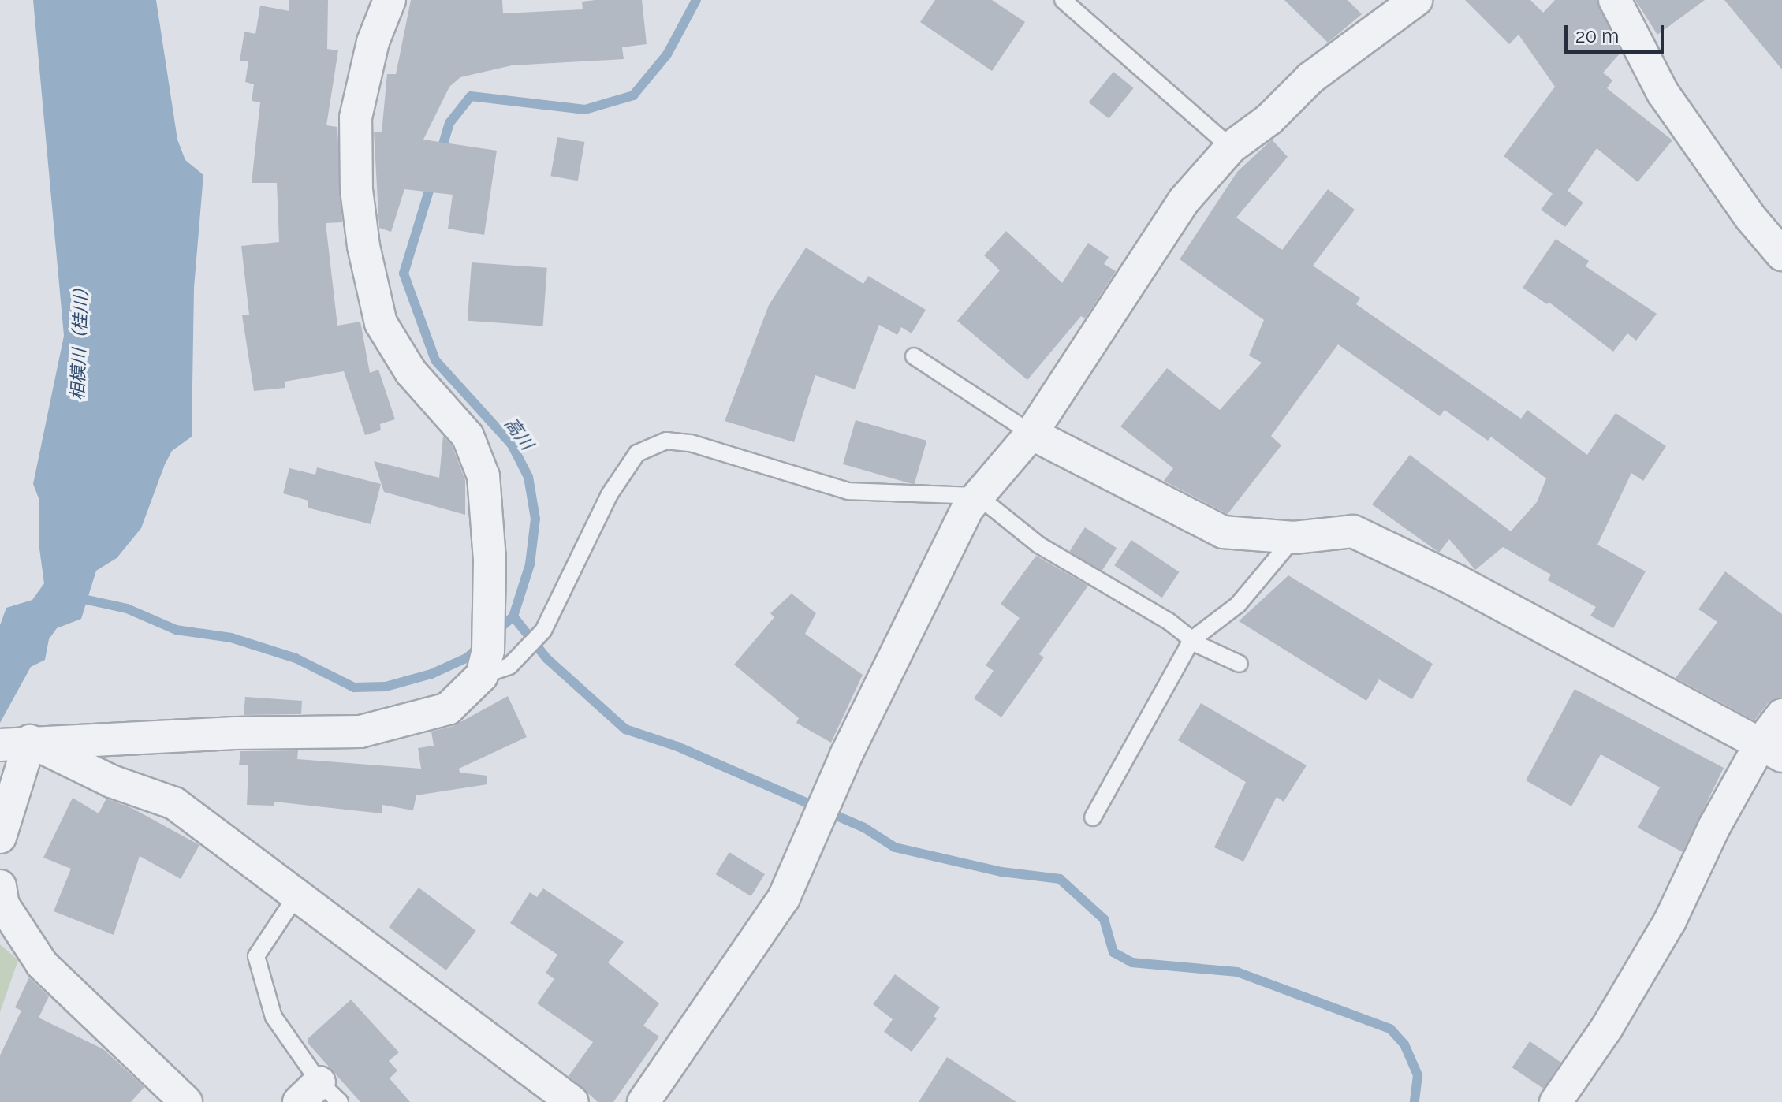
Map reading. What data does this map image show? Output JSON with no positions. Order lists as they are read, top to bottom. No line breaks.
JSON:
{"water":["相模川（桂川）","高川"],"scale_bar":"20 m"}
